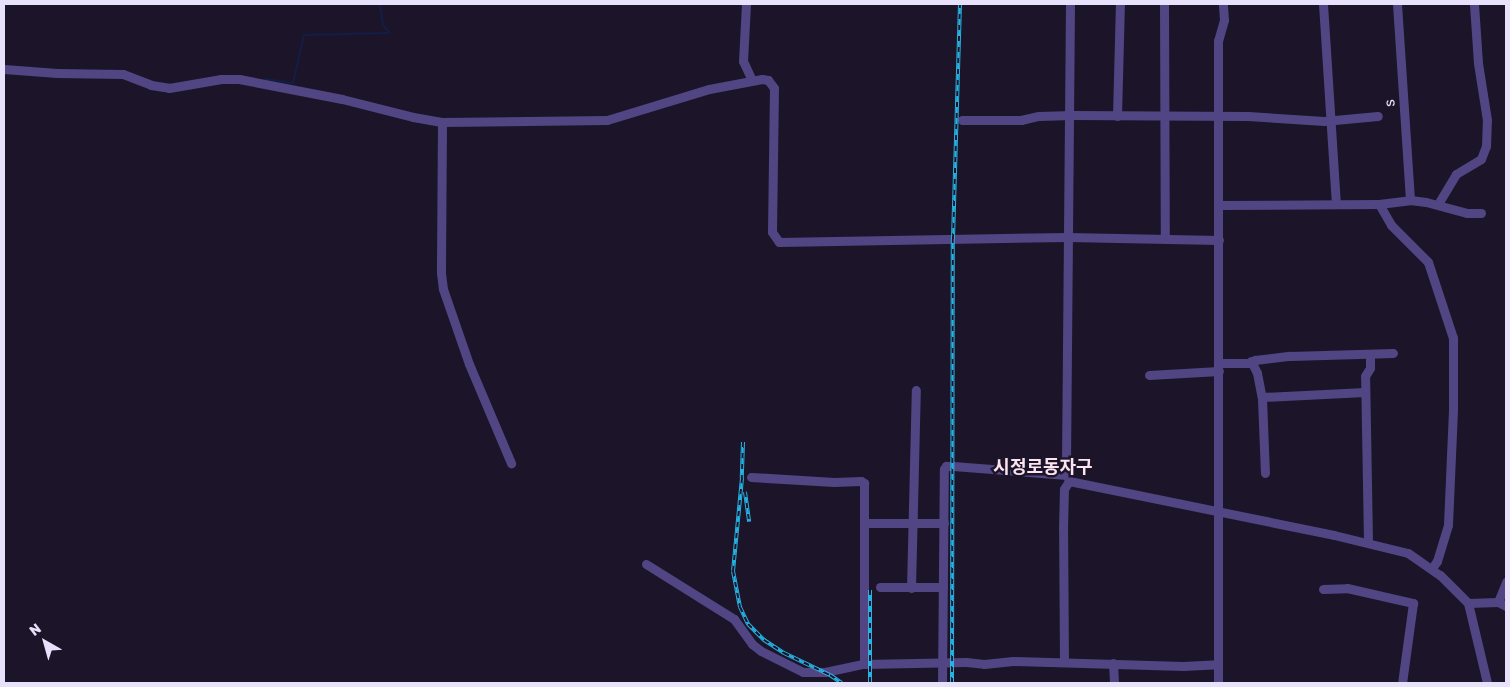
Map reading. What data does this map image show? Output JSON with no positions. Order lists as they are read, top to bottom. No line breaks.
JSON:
{"streets":{"street":["s"]},"districts":["시정로동자구"],"north":"top left"}
